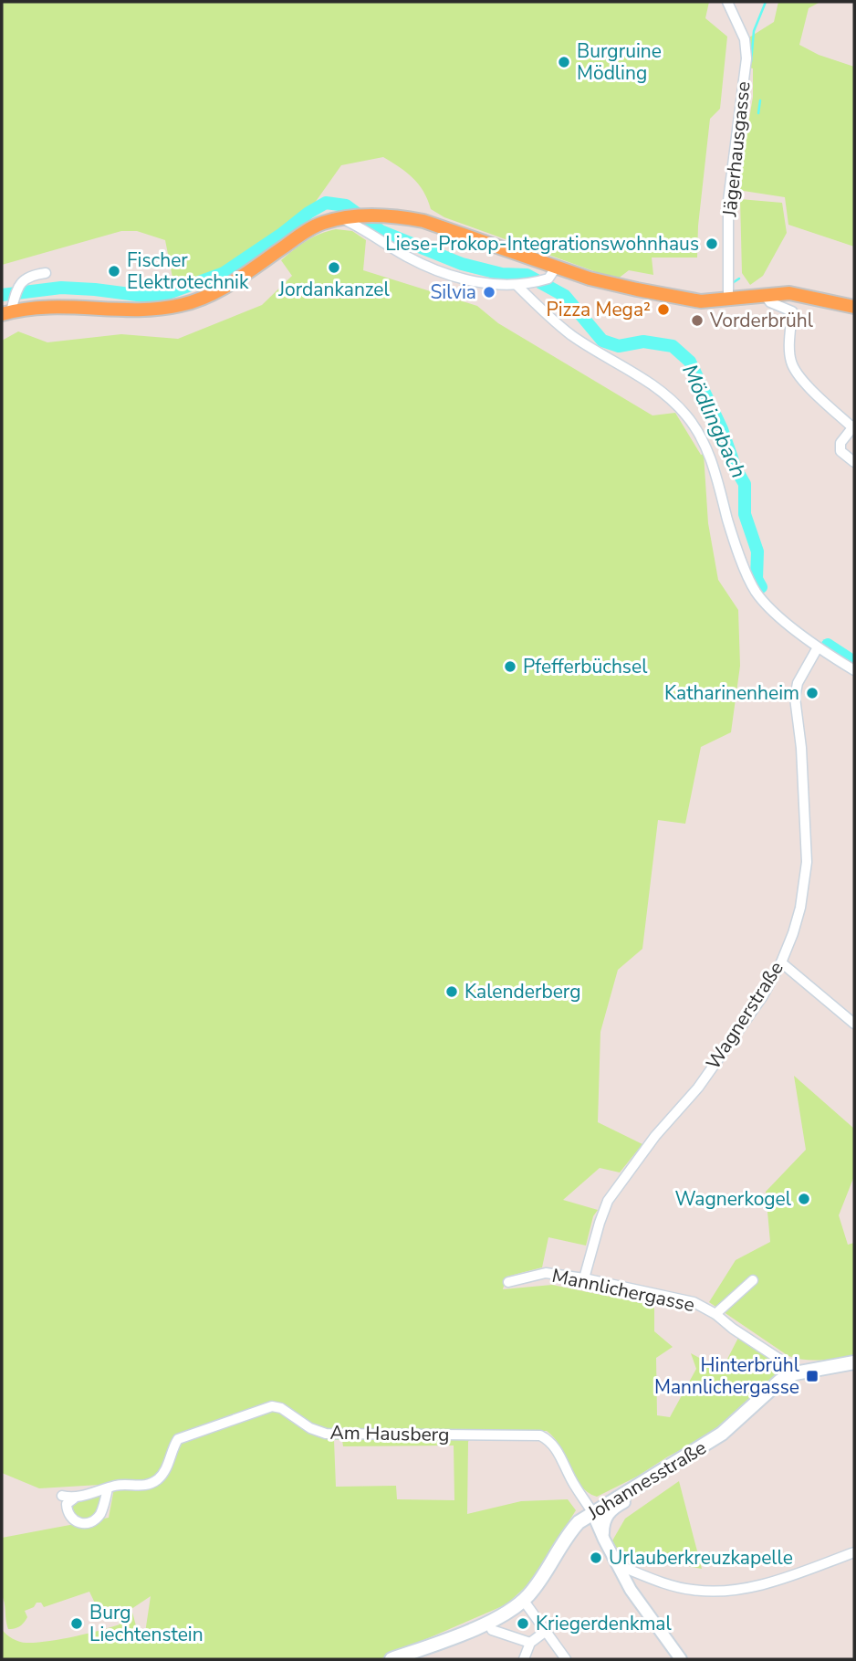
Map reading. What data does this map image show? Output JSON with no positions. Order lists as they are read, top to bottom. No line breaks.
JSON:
{"streets":{"main road":["Johannesstraße"],"street":["Jägerhausgasse","Wagnerstraße","Mannlichergasse","Am Hausberg"]},"crossings":[["Wagnerstraße","Mannlichergasse"],["Mannlichergasse","Johannesstraße"],["Am Hausberg","Johannesstraße"]],"water":["Mödlingbach"],"places":{"other":["Burgruine Mödling","Liese-Prokop-Integrationswohnhaus","Jordankanzel","Fischer Elektrotechnik","Silvia","Pizza Mega²","Vorderbrühl","Pfefferbüchsel","Katharinenheim","Kalenderberg","Wagnerkogel","Urlauberkreuzkapelle","Burg Liechtenstein","Kriegerdenkmal"],"transit":["Hinterbrühl Mannlichergasse"]}}
